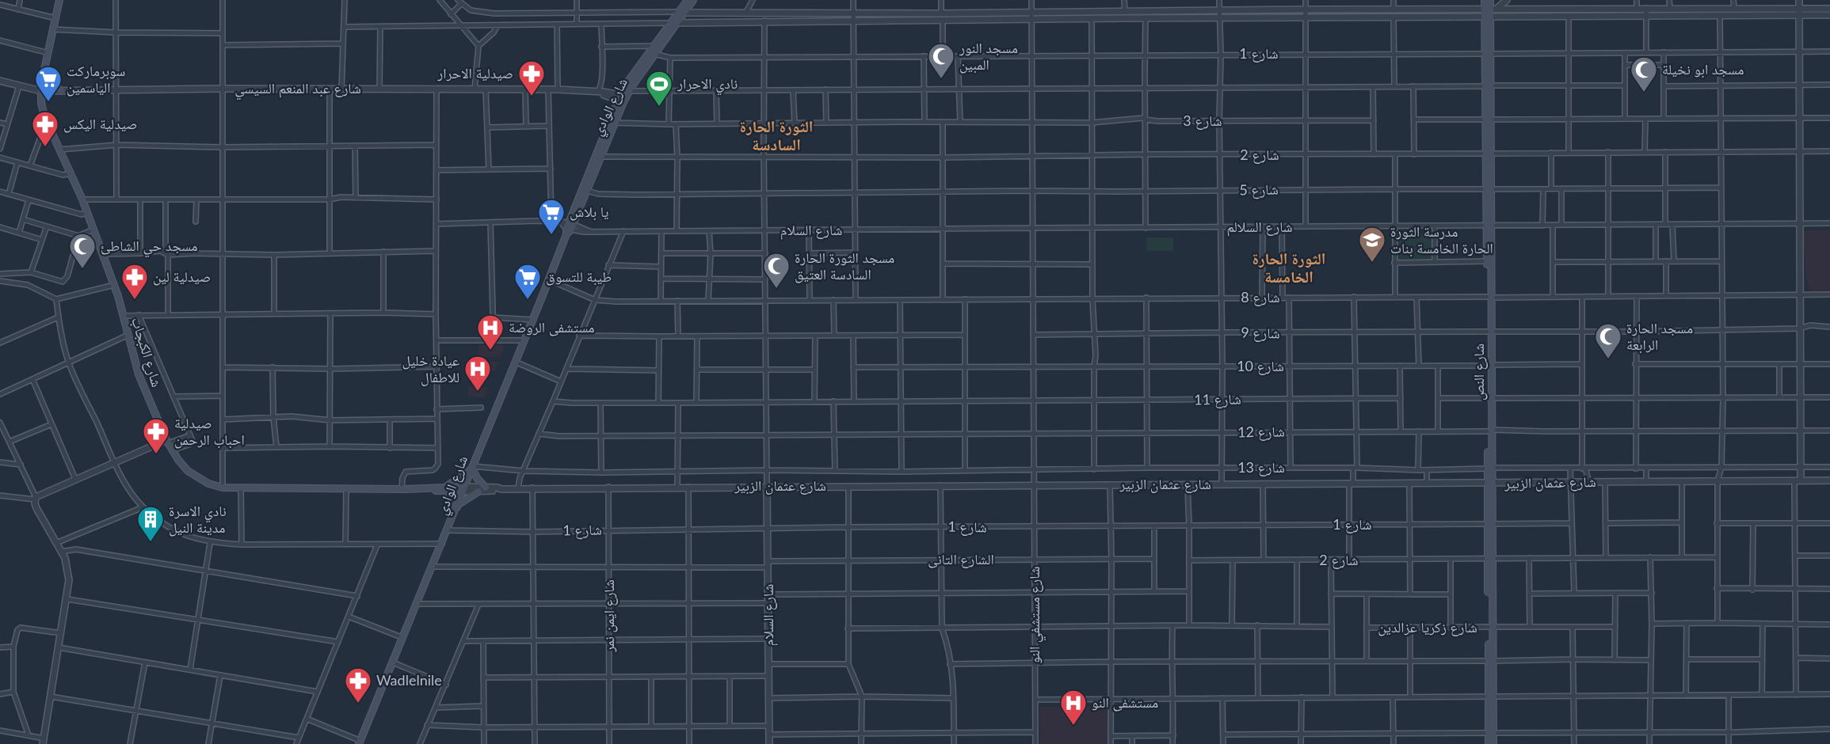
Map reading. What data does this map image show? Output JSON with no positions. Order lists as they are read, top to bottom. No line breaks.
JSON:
{"streets":{"main road":["شارع الوادي","شارع الكبجاب","شارع النص"],"street":["شارع 1","شارع عبد المنعم السيسي","شارع 3","شارع 2","شارع 5","شارع السلالم","شارع السلام","شارع 8","شارع 9","شارع 10","شارع 11","شارع 12","شارع 13","شارع عثمان الزبير","الشارع التانى","شارع مستشفي النو","شارع ايمن نمر","شارع زكريا عزالدين"]},"crossings":[["شارع 1","شارع الوادي"],["شارع 1","شارع السلام"],["شارع 1","شارع النص"],["شارع 1","شارع مستشفي النو"],["شارع 1","شارع ايمن نمر"],["شارع عبد المنعم السيسي","شارع الوادي"],["شارع عبد المنعم السيسي","شارع الكبجاب"],["شارع الوادي","شارع 3"],["شارع الوادي","شارع 2"],["شارع الوادي","شارع 5"],["شارع الوادي","شارع السلام"],["شارع الوادي","شارع الكبجاب"],["شارع الوادي","شارع 13"],["شارع الوادي","شارع عثمان الزبير"],["شارع الوادي","الشارع التانى"],["شارع 3","شارع مستشفي النو"],["شارع 2","شارع النص"],["شارع 2","شارع مستشفي النو"],["شارع 5","شارع النص"],["شارع 5","شارع مستشفي النو"],["شارع السلالم","شارع السلام"],["شارع السلالم","شارع النص"],["شارع السلالم","شارع مستشفي النو"],["شارع السلام","شارع عثمان الزبير"],["شارع السلام","الشارع التانى"],["شارع السلام","شارع مستشفي النو"],["شارع 8","شارع النص"],["شارع 8","شارع مستشفي النو"],["شارع 9","شارع النص"],["شارع 9","شارع مستشفي النو"],["شارع الكبجاب","شارع عثمان الزبير"],["شارع 10","شارع النص"],["شارع 10","شارع مستشفي النو"],["شارع النص","شارع 12"],["شارع النص","شارع 13"],["شارع النص","شارع عثمان الزبير"],["شارع النص","شارع زكريا عزالدين"],["شارع 11","شارع مستشفي النو"],["شارع 12","شارع مستشفي النو"],["شارع 13","شارع مستشفي النو"],["شارع عثمان الزبير","شارع مستشفي النو"],["شارع عثمان الزبير","شارع ايمن نمر"],["الشارع التانى","شارع مستشفي النو"],["الشارع التانى","شارع ايمن نمر"]],"districts":["الثورة الحارة السادسة","الثورة الحارة الخامسة"],"places":{"mosque":["مسجد النور المبين","مسجد ابو نخيلة","مسجد حي الشاطئ","مسجد الثورة الحارة السادسة العتيق","مسجد الحارة الرابعة"],"pharmacy":["صيدلية الاحرار","صيدلية اليكس","صيدلية لين","صيدلية احباب الرحمن","Wadlelnile"],"supermarket":["سوبرماركت الياسمين","يا بلاش","طيبة للتسوق"],"sports":["نادي الاحرار"],"school or university":["مدرسة الثورة الحارة الخامسة بنات"],"hospital":["مستشفى الروضة","عيادة خليل للاطفال","مستشفى النو"],"building":["نادي الاسرة مدينة النيل"]}}
